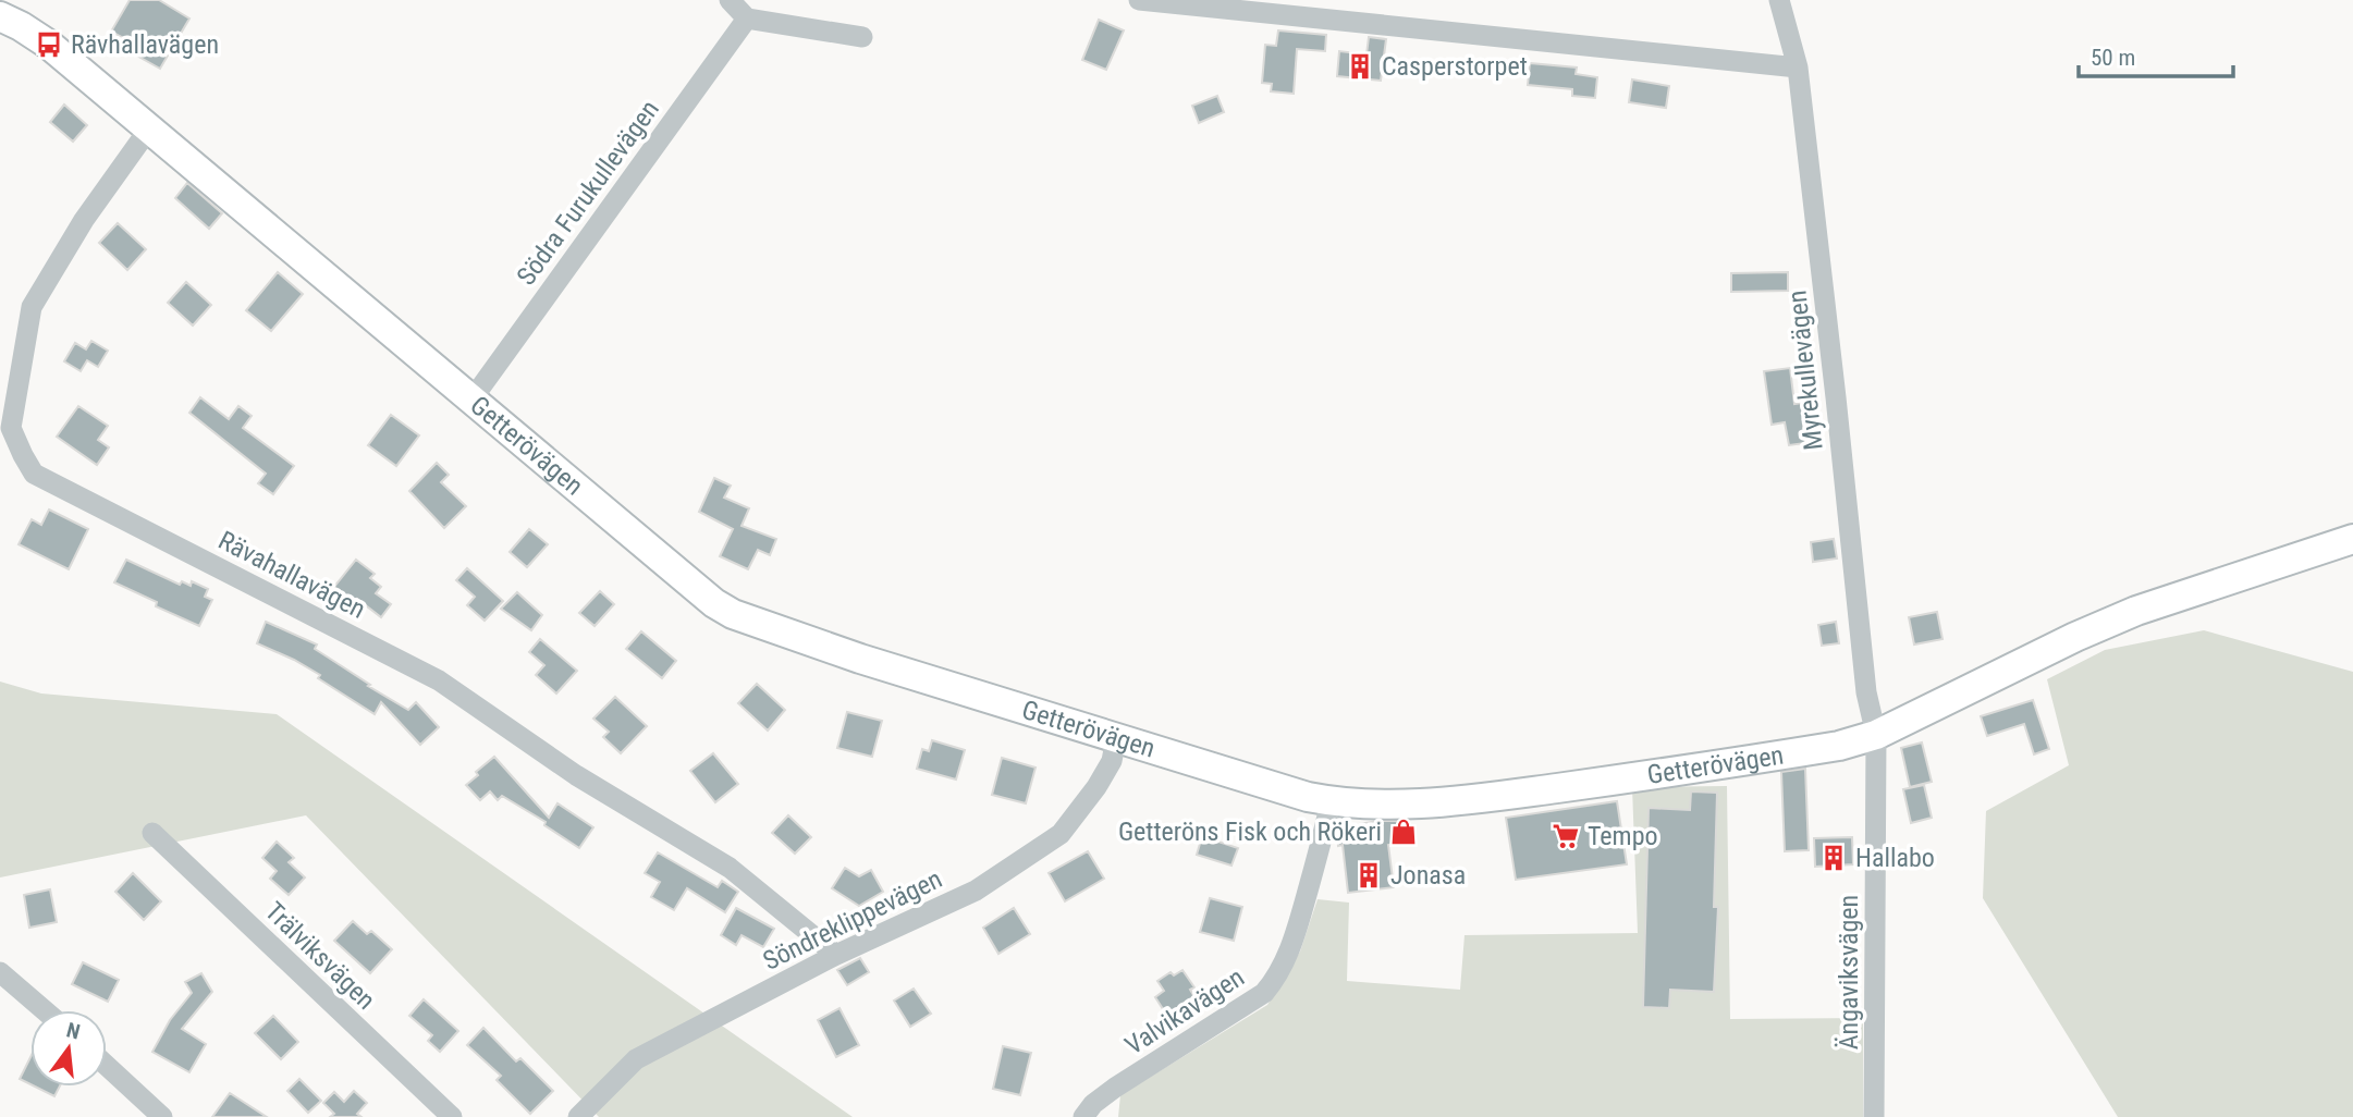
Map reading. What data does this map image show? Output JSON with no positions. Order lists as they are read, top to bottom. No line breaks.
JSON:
{"streets":{"street":["Södra Furukullevägen","Myrekullevägen","Getterövägen","Rävahallavägen","Söndreklippevägen","Trälviksvägen","Ängaviksvägen","Valvikavägen"]},"crossings":[["Södra Furukullevägen","Getterövägen"],["Myrekullevägen","Getterövägen"],["Myrekullevägen","Ängaviksvägen"],["Getterövägen","Rävahallavägen"],["Getterövägen","Söndreklippevägen"],["Getterövägen","Ängaviksvägen"],["Getterövägen","Valvikavägen"],["Rävahallavägen","Söndreklippevägen"]],"places":{"bus stop":["Rävhallavägen"],"building":["Casperstorpet","Hallabo","Jonasa"],"shop":["Getteröns Fisk och Rökeri"],"supermarket":["Tempo"]},"scale_bar":"50 m","north":"top"}
